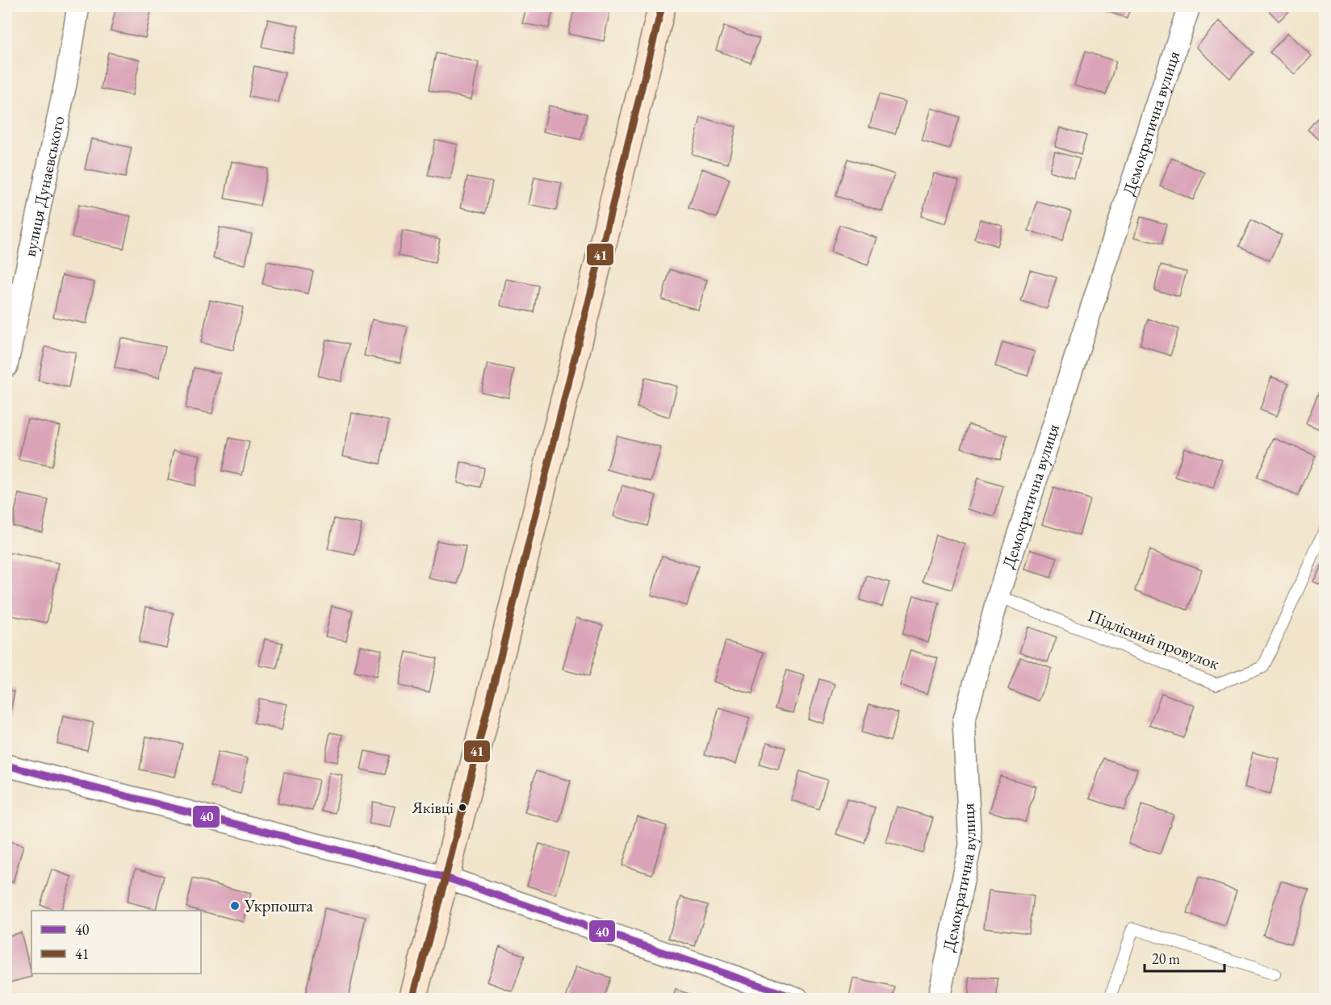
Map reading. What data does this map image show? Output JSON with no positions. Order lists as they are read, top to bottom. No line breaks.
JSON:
{"streets":{"street":["Демократична вулиця","вулиця Дунаєвського"],"lane":["Підлісний провулок"]},"crossings":[["Демократична вулиця","Підлісний провулок"]],"places":["Яківці","Укрпошта"],"lines":["transit line 41","transit line 40"],"legend":["40","41"],"scale_bar":"20 m"}
